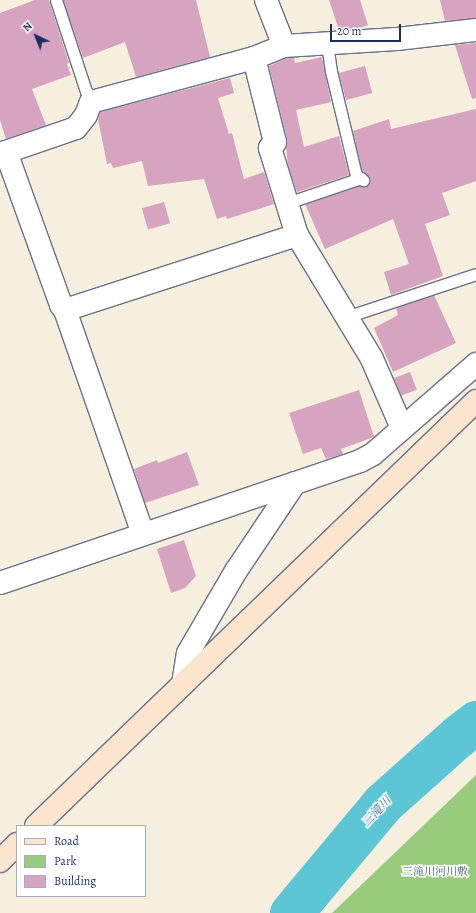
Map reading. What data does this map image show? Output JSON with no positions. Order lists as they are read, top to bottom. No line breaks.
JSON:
{"water":["三滝川"],"parks":["三滝川河川敷"],"legend":["Road","Park","Building"],"scale_bar":"20 m","north":"top left"}
